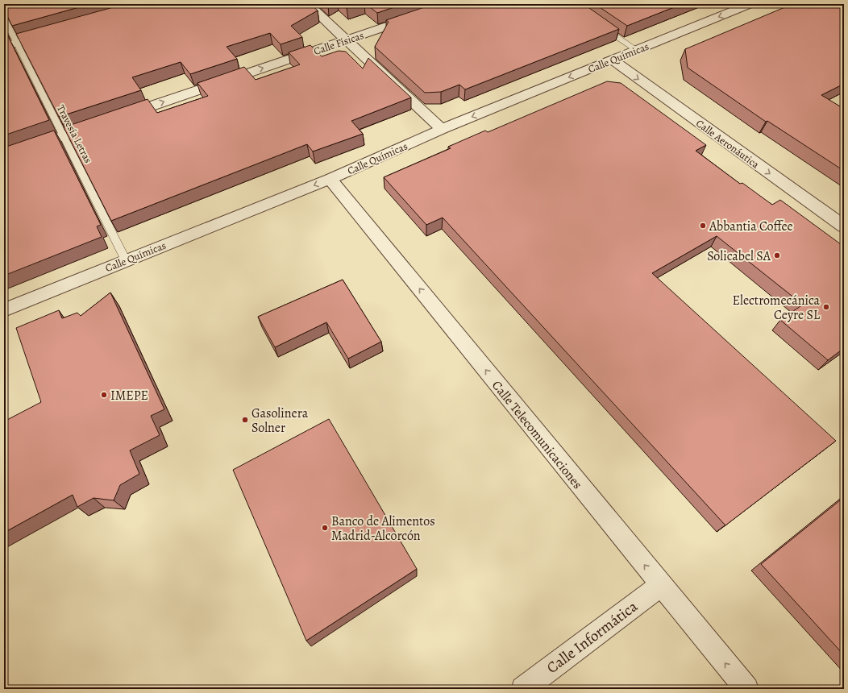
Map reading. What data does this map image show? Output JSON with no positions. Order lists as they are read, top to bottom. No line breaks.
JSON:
{"streets":{"street":["Calle Físicas","Calle Químicas","Calle Aeronáutica","Calle Telecomunicaciones","Calle Informática"],"lane":["Travesía Letras"]},"crossings":[["Calle Químicas","Travesía Letras"],["Calle Químicas","Calle Aeronáutica"],["Calle Químicas","Calle Telecomunicaciones"],["Calle Telecomunicaciones","Calle Informática"]],"one_way":["Calle Físicas","Calle Químicas","Calle Aeronáutica","Calle Telecomunicaciones"],"places":["Abbantia Coffee","Solicabel SA","Electromecánica Ceyre SL","IMEPE","Gasolinera Solner","Banco de Alimentos Madrid-Alcorcón"]}
